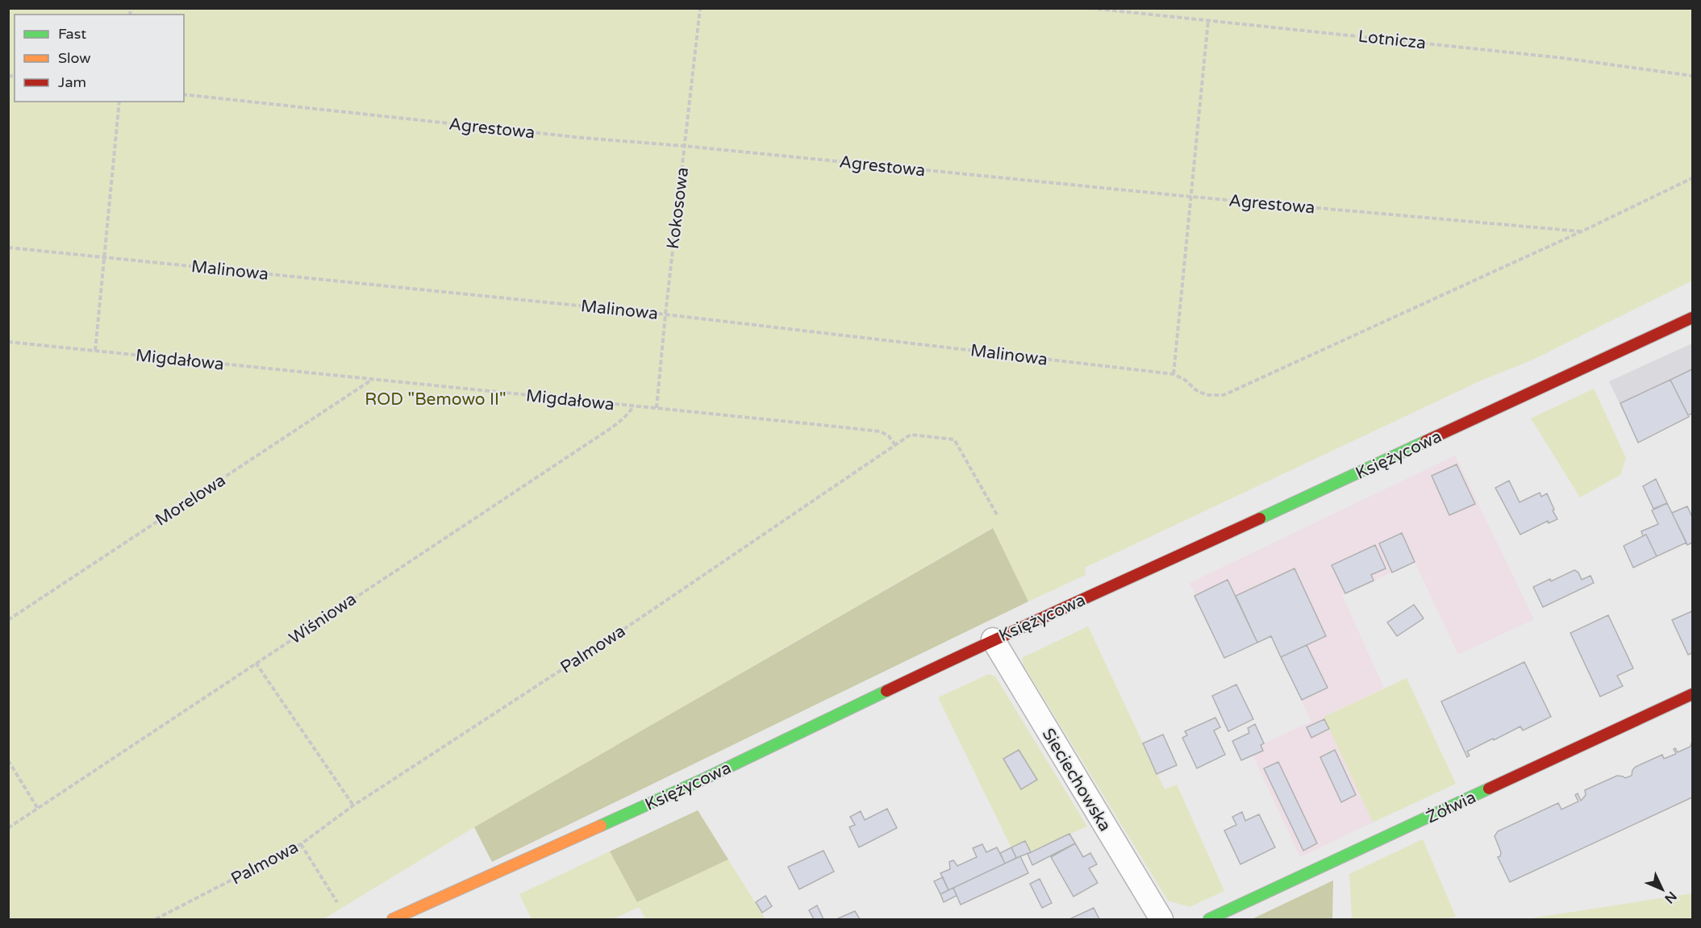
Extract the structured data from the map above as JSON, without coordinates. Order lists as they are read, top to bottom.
{
  "streets": {
    "street": ["Księżycowa", "Sieciechowska", "Żółwia"],
    "path": [
      "Lotnicza",
      "Agrestowa",
      "Kokosowa",
      "Malinowa",
      "Migdałowa",
      "Morelowa",
      "Wiśniowa",
      "Palmowa"
    ]
  },
  "crossings": [
    ["Agrestowa", "Kokosowa"],
    ["Agrestowa", "Malinowa"],
    ["Kokosowa", "Malinowa"],
    ["Kokosowa", "Migdałowa"],
    ["Migdałowa", "Morelowa"],
    ["Migdałowa", "Wiśniowa"],
    ["Migdałowa", "Palmowa"],
    ["Księżycowa", "Sieciechowska"]
  ],
  "parks": ["ROD \"Bemowo II\""],
  "legend": ["Fast", "Slow", "Jam"],
  "north": "bottom right"
}
